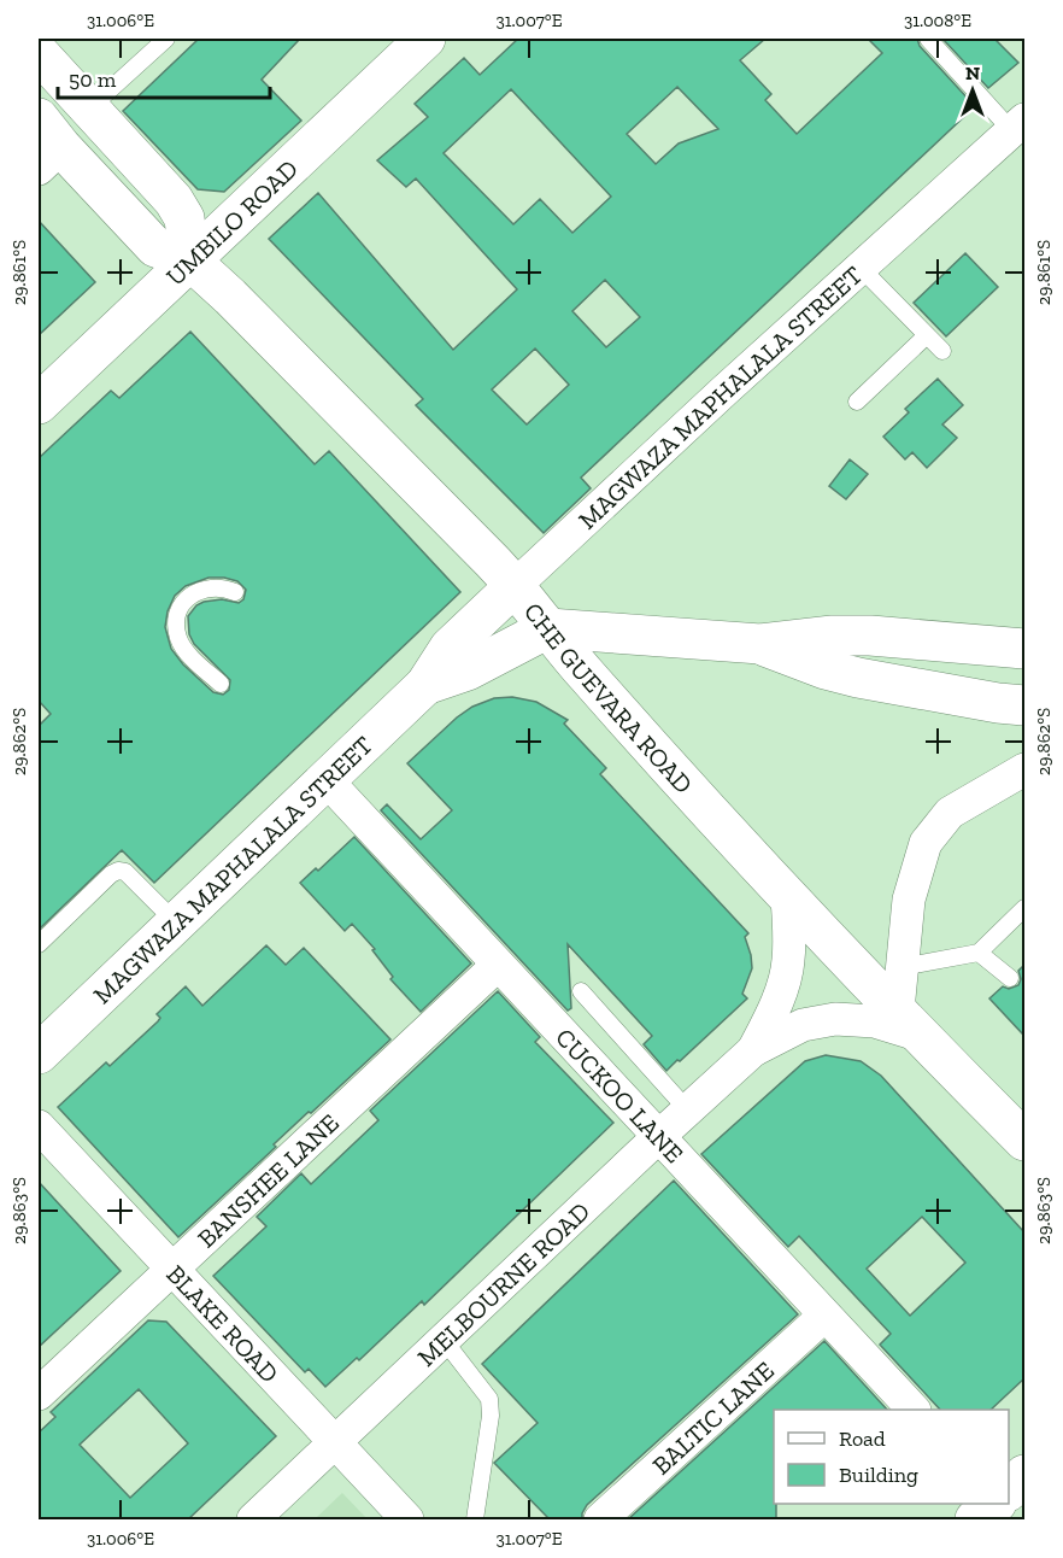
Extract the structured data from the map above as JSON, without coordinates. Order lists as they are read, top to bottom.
{
  "streets": {
    "main road": ["UMBILO ROAD", "MAGWAZA MAPHALALA STREET", "CHE GUEVARA ROAD"],
    "street": [
      "CUCKOO LANE",
      "BANSHEE LANE",
      "MELBOURNE ROAD",
      "BLAKE ROAD",
      "BALTIC LANE"
    ]
  },
  "crossings": [
    ["UMBILO ROAD", "CHE GUEVARA ROAD"],
    ["MAGWAZA MAPHALALA STREET", "CHE GUEVARA ROAD"],
    ["MAGWAZA MAPHALALA STREET", "CUCKOO LANE"],
    ["CHE GUEVARA ROAD", "MELBOURNE ROAD"],
    ["CUCKOO LANE", "BANSHEE LANE"],
    ["CUCKOO LANE", "MELBOURNE ROAD"],
    ["CUCKOO LANE", "BALTIC LANE"],
    ["BANSHEE LANE", "BLAKE ROAD"],
    ["MELBOURNE ROAD", "BLAKE ROAD"]
  ],
  "legend": ["Road", "Building"],
  "scale_bar": "50 m",
  "north": "top",
  "coordinates": [
    "31.006°E",
    "31.007°E",
    "31.008°E",
    "29.861°S",
    "29.862°S",
    "29.863°S"
  ]
}
